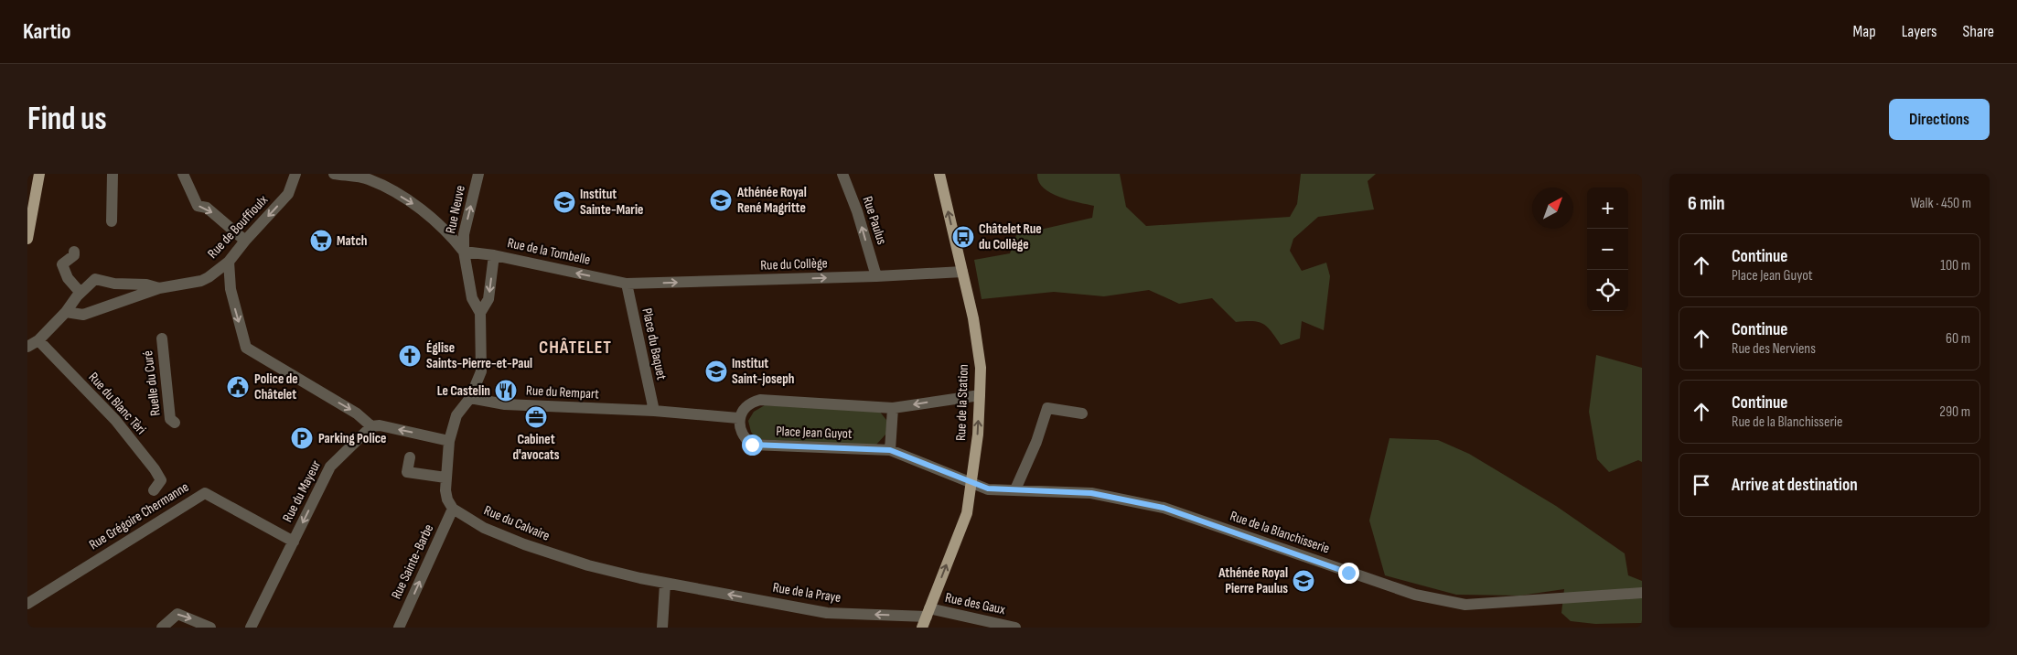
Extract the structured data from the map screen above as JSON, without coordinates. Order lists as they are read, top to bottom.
{
  "streets": {
    "main road": ["Rue de la Station"],
    "street": [
      "Rue Neuve",
      "Rue Paulus",
      "Rue de Bouffioulx",
      "Rue de la Tombelle",
      "Rue du Collège",
      "Place du Baquet",
      "Ruelle du Curé",
      "Rue du Rempart",
      "Rue du Blanc Tèri",
      "Place Jean Guyot",
      "Rue du Mayeur",
      "Rue Grégoire Chermanne",
      "Rue du Calvaire",
      "Rue de la Blanchisserie",
      "Rue Sainte-Barbe",
      "Rue de la Praye",
      "Rue des Gaux"
    ]
  },
  "crossings": [
    ["Rue Neuve", "Rue de la Tombelle"],
    ["Rue Paulus", "Rue du Collège"],
    ["Rue de Bouffioulx", "Rue du Blanc Tèri"],
    ["Rue de la Tombelle", "Rue du Collège"],
    ["Rue de la Tombelle", "Place du Baquet"],
    ["Rue du Collège", "Place du Baquet"],
    ["Rue du Collège", "Rue de la Station"],
    ["Place du Baquet", "Rue du Rempart"],
    ["Rue du Rempart", "Place Jean Guyot"],
    ["Rue de la Station", "Place Jean Guyot"],
    ["Rue de la Station", "Rue de la Blanchisserie"],
    ["Rue de la Station", "Rue de la Praye"],
    ["Rue de la Station", "Rue des Gaux"],
    ["Place Jean Guyot", "Rue de la Blanchisserie"],
    ["Rue du Mayeur", "Rue Grégoire Chermanne"],
    ["Rue du Calvaire", "Rue Sainte-Barbe"],
    ["Rue du Calvaire", "Rue de la Praye"],
    ["Rue de la Praye", "Rue des Gaux"]
  ],
  "one_way": [
    "Rue Neuve",
    "Rue Paulus",
    "Rue de la Tombelle",
    "Rue du Collège",
    "Rue de la Station",
    "Rue du Mayeur",
    "Rue Sainte-Barbe",
    "Rue de la Praye"
  ],
  "districts": ["CHÂTELET"],
  "places": {
    "school or university": [
      "Athénée Royal René Magritte",
      "Institut Sainte-Marie",
      "Institut Saint-joseph",
      "Athénée Royal Pierre Paulus"
    ],
    "bus stop": ["Châtelet Rue du Collège"],
    "supermarket": ["Match"],
    "church": ["Église Saints-Pierre-et-Paul"],
    "public building": ["Police de Châtelet"],
    "restaurant": ["Le Castelin"],
    "office": ["Cabinet d'avocats"],
    "parking": ["Parking Police"]
  },
  "north": "top right",
  "page": {
    "header": "Kartio",
    "nav": ["Map", "Layers", "Share"],
    "buttons": "Directions",
    "title": "Find us",
    "heading": ["6 min", "Walk · 450 m"],
    "map_buttons": ["+", "−"],
    "list": [
      ["Continue", "Place Jean Guyot", "100 m"],
      ["Continue", "Rue des Nerviens", "60 m"],
      ["Continue", "Rue de la Blanchisserie", "290 m"],
      "Arrive at destination"
    ]
  }
}
